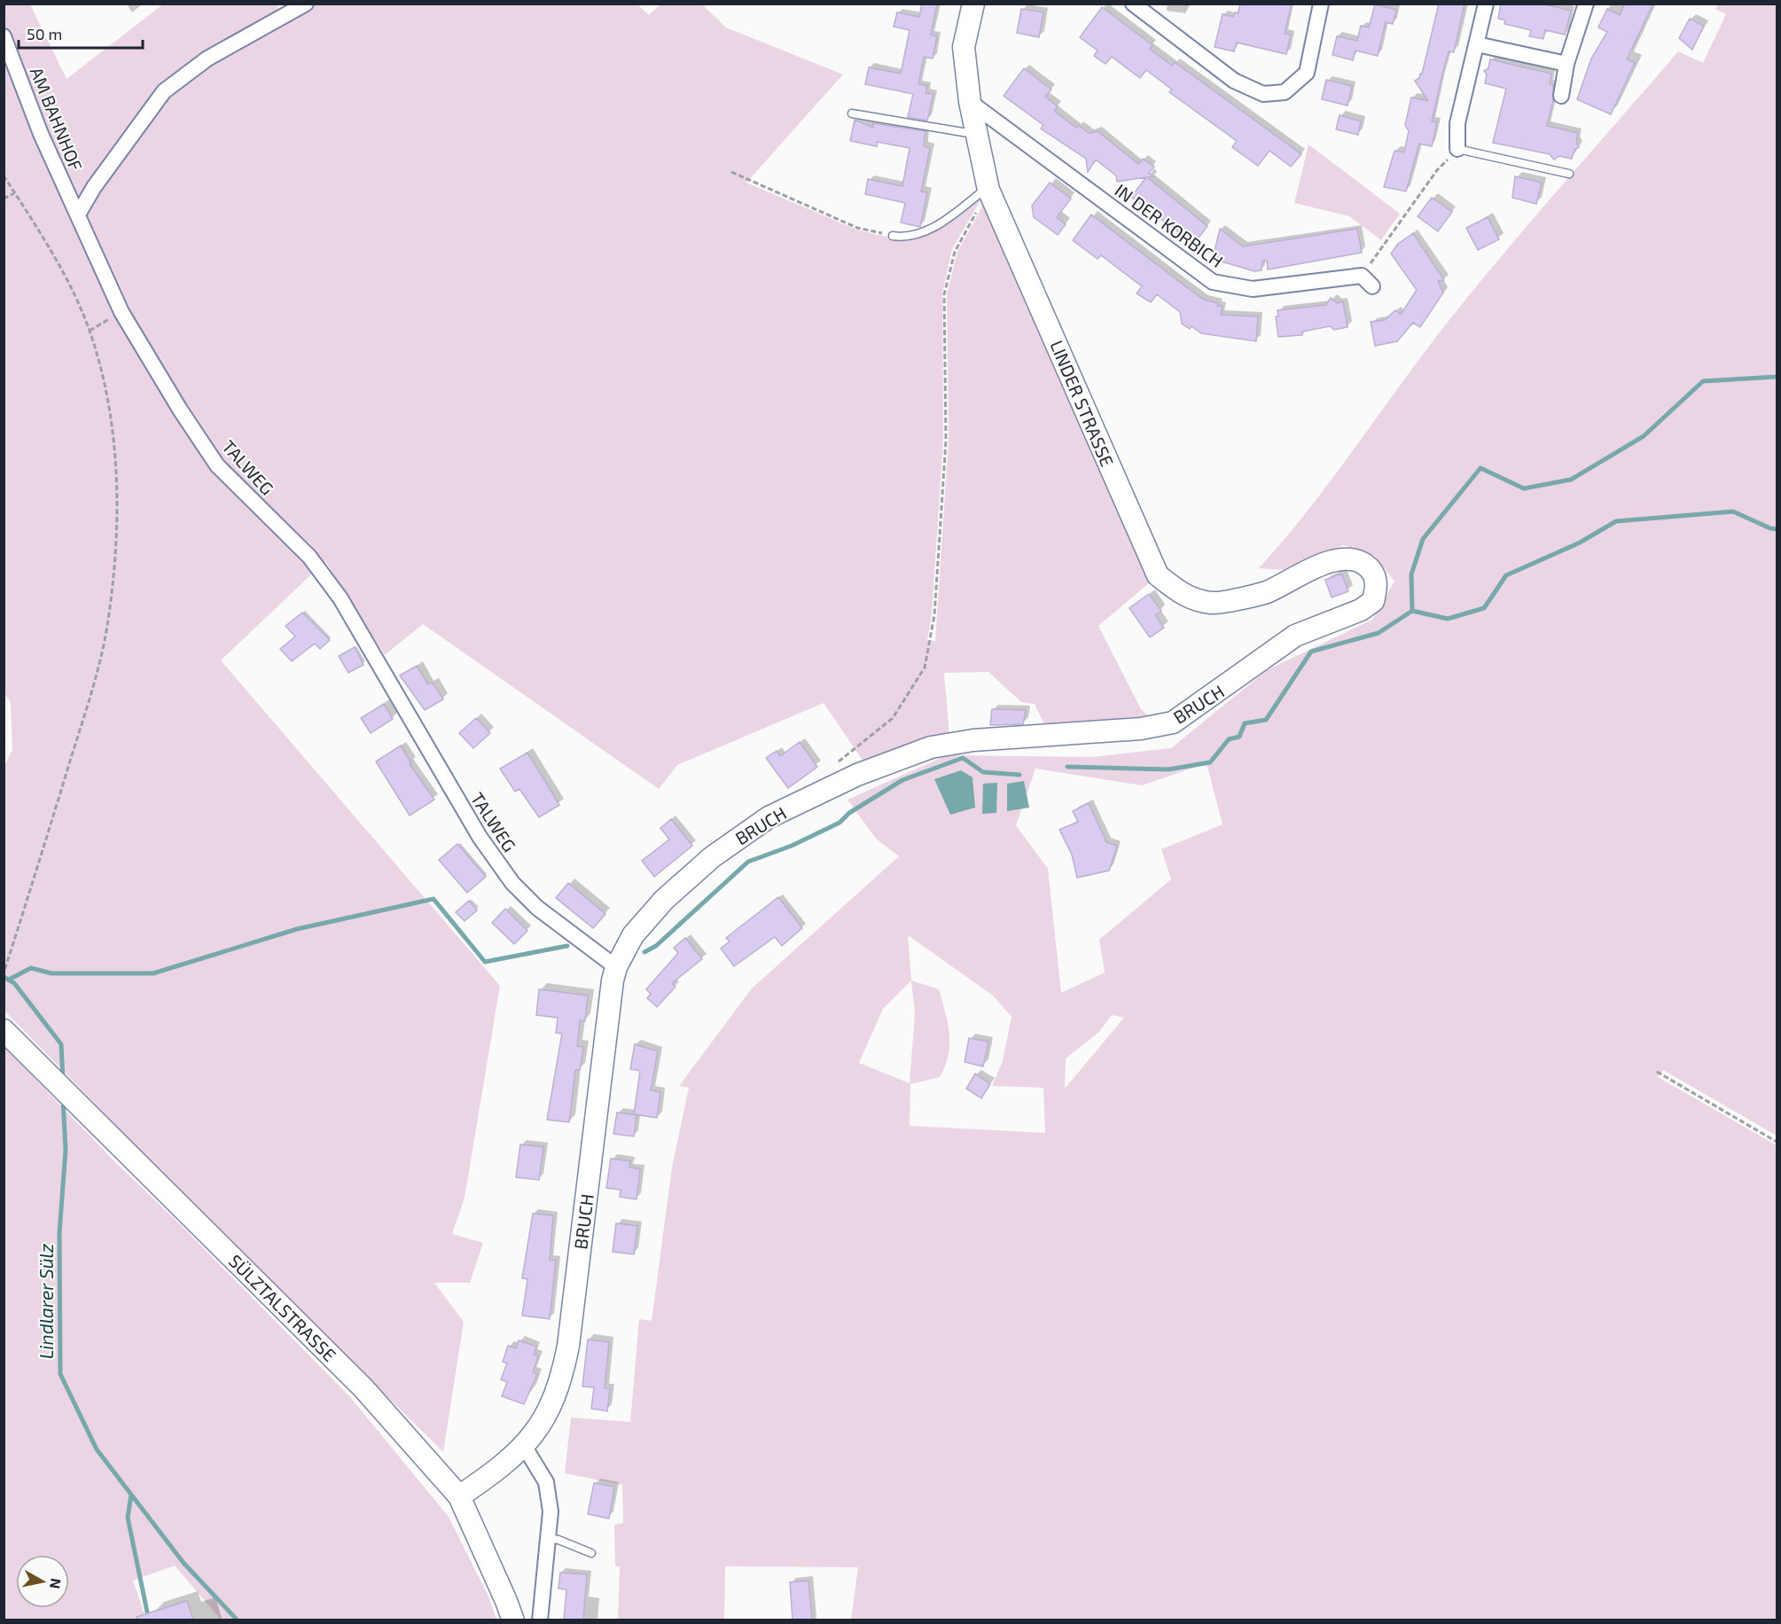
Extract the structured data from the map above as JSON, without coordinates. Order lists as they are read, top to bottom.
{
  "streets": {
    "street": [
      "AM BAHNHOF",
      "IN DER KORBICH",
      "LINDER STRASSE",
      "TALWEG",
      "BRUCH",
      "SÜLZTALSTRASSE"
    ]
  },
  "crossings": [
    ["AM BAHNHOF", "TALWEG"],
    ["IN DER KORBICH", "LINDER STRASSE"],
    ["LINDER STRASSE", "BRUCH"],
    ["TALWEG", "BRUCH"],
    ["BRUCH", "SÜLZTALSTRASSE"]
  ],
  "water": ["Lindlarer Sülz"],
  "scale_bar": "50 m",
  "north": "right"
}
